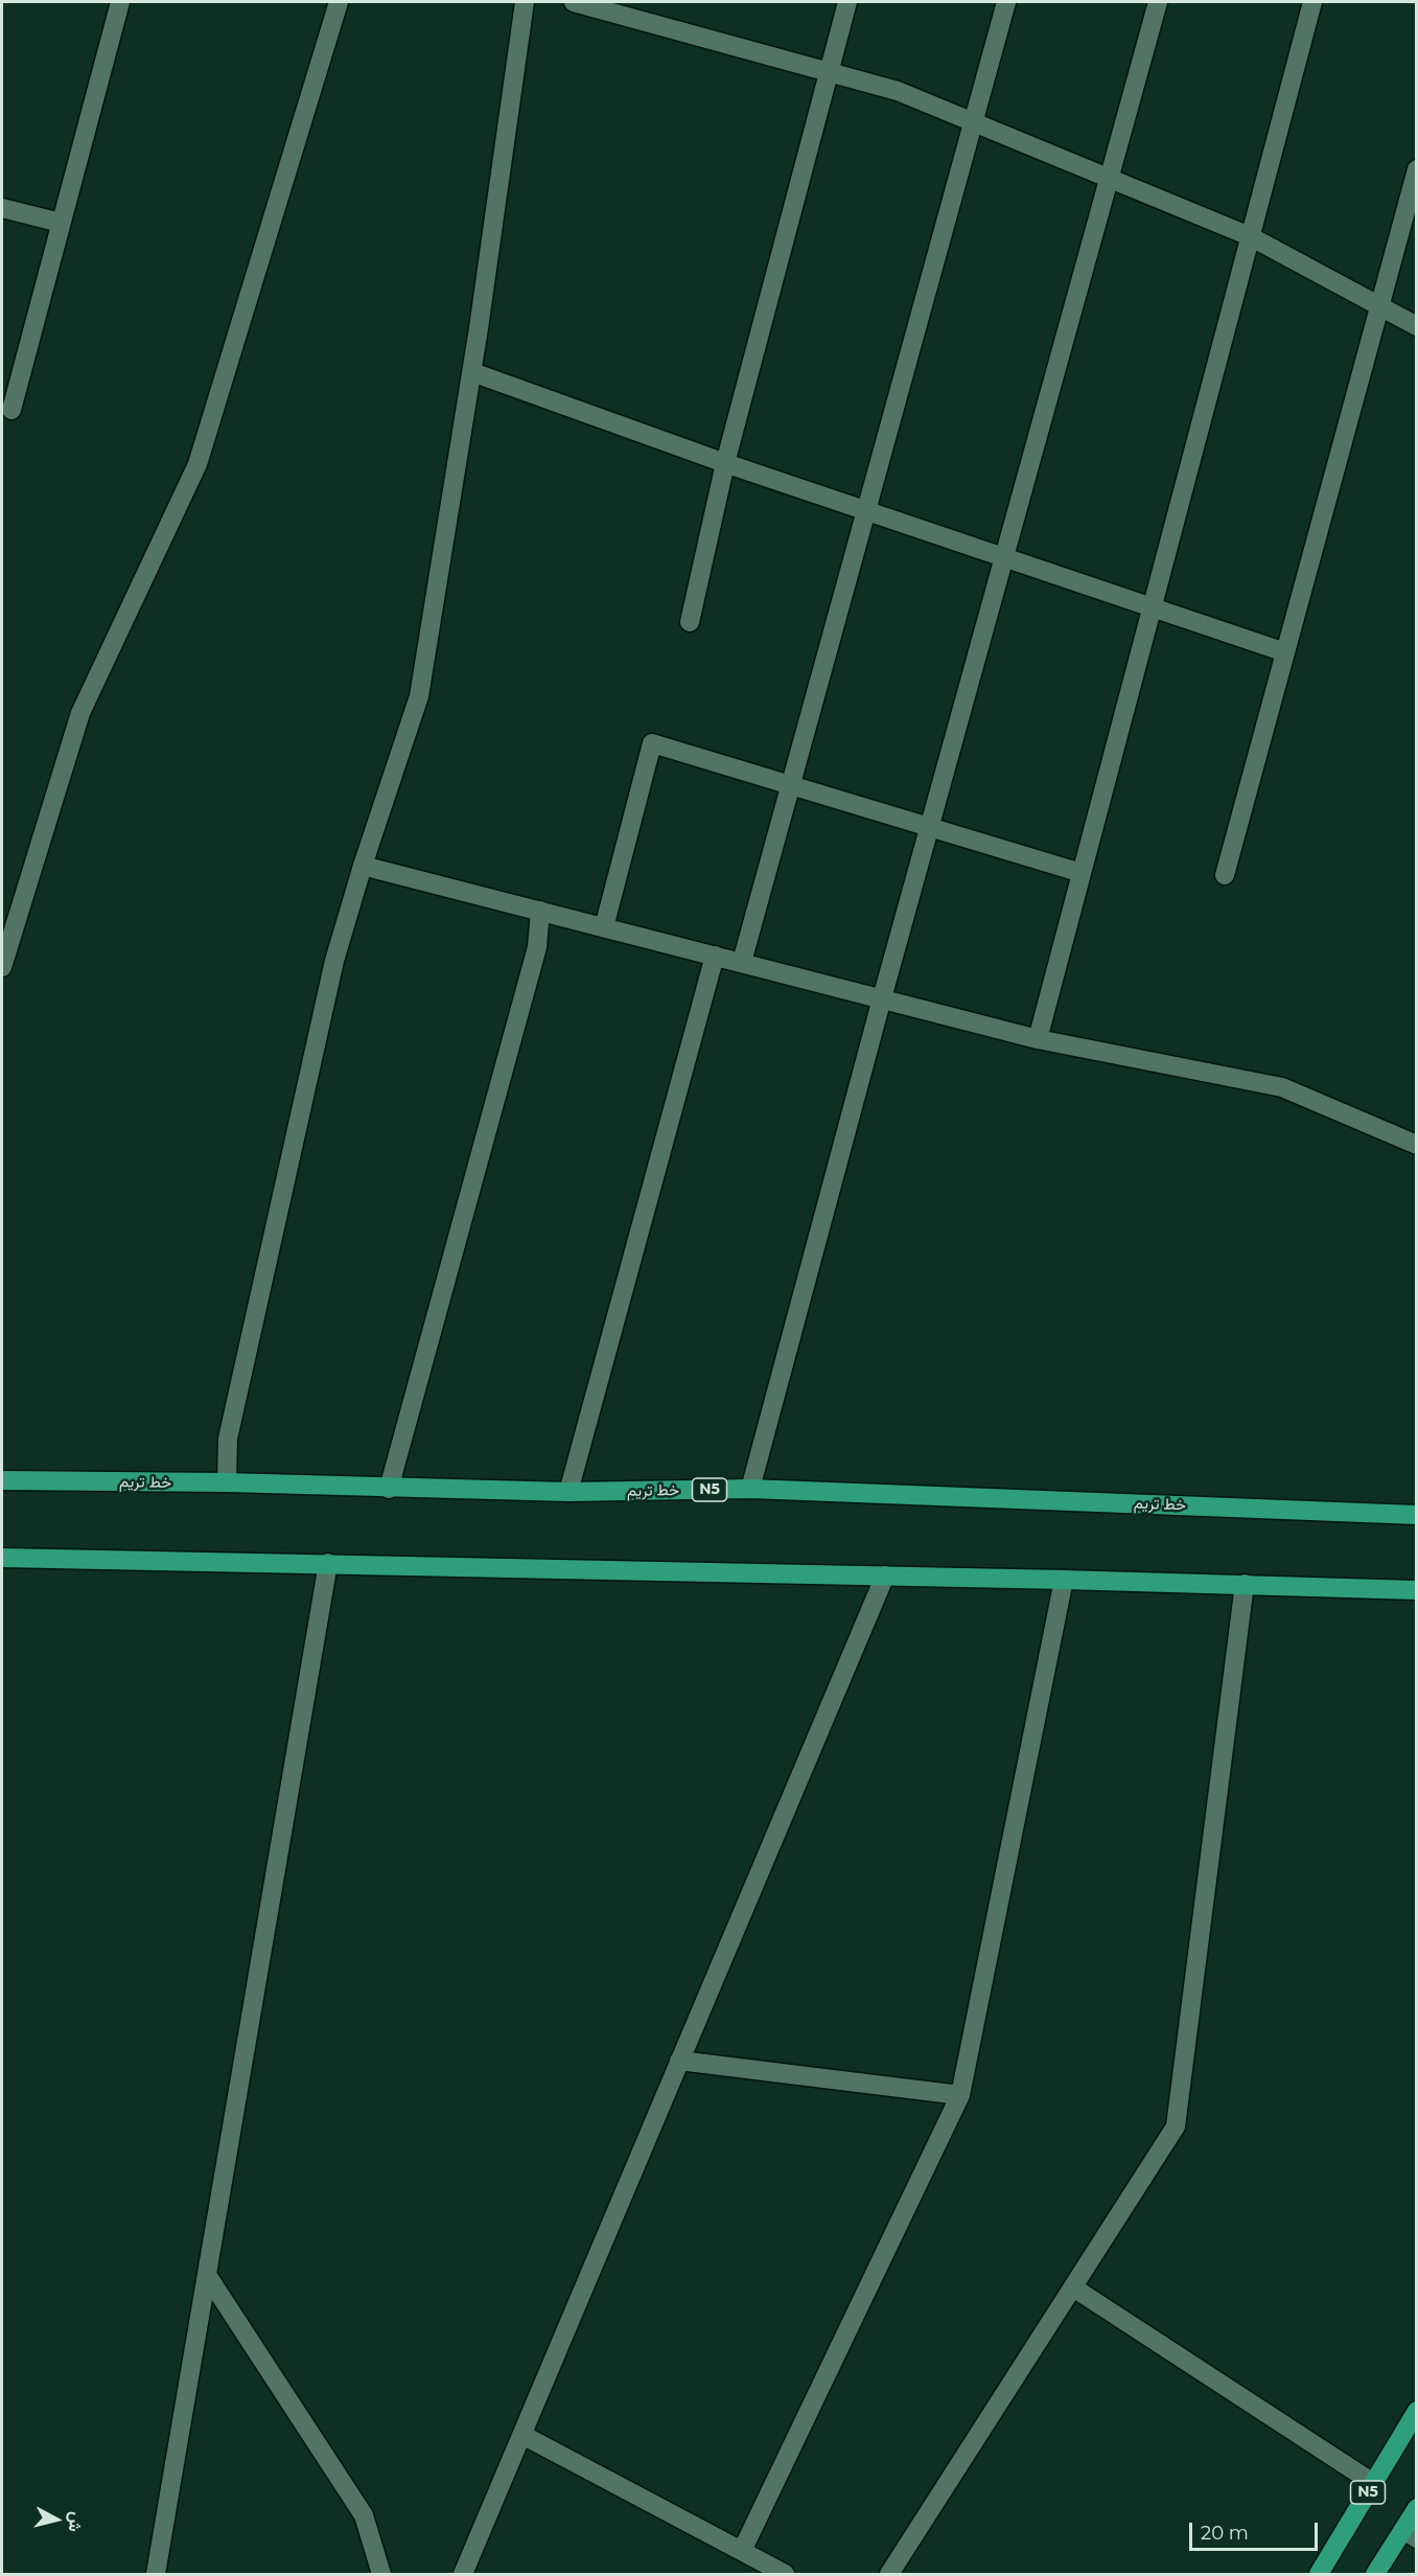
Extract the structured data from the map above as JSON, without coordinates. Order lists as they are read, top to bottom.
{
  "streets": {
    "highway": ["خط تريم", "N5"]
  },
  "scale_bar": "20 m",
  "north": "right"
}
